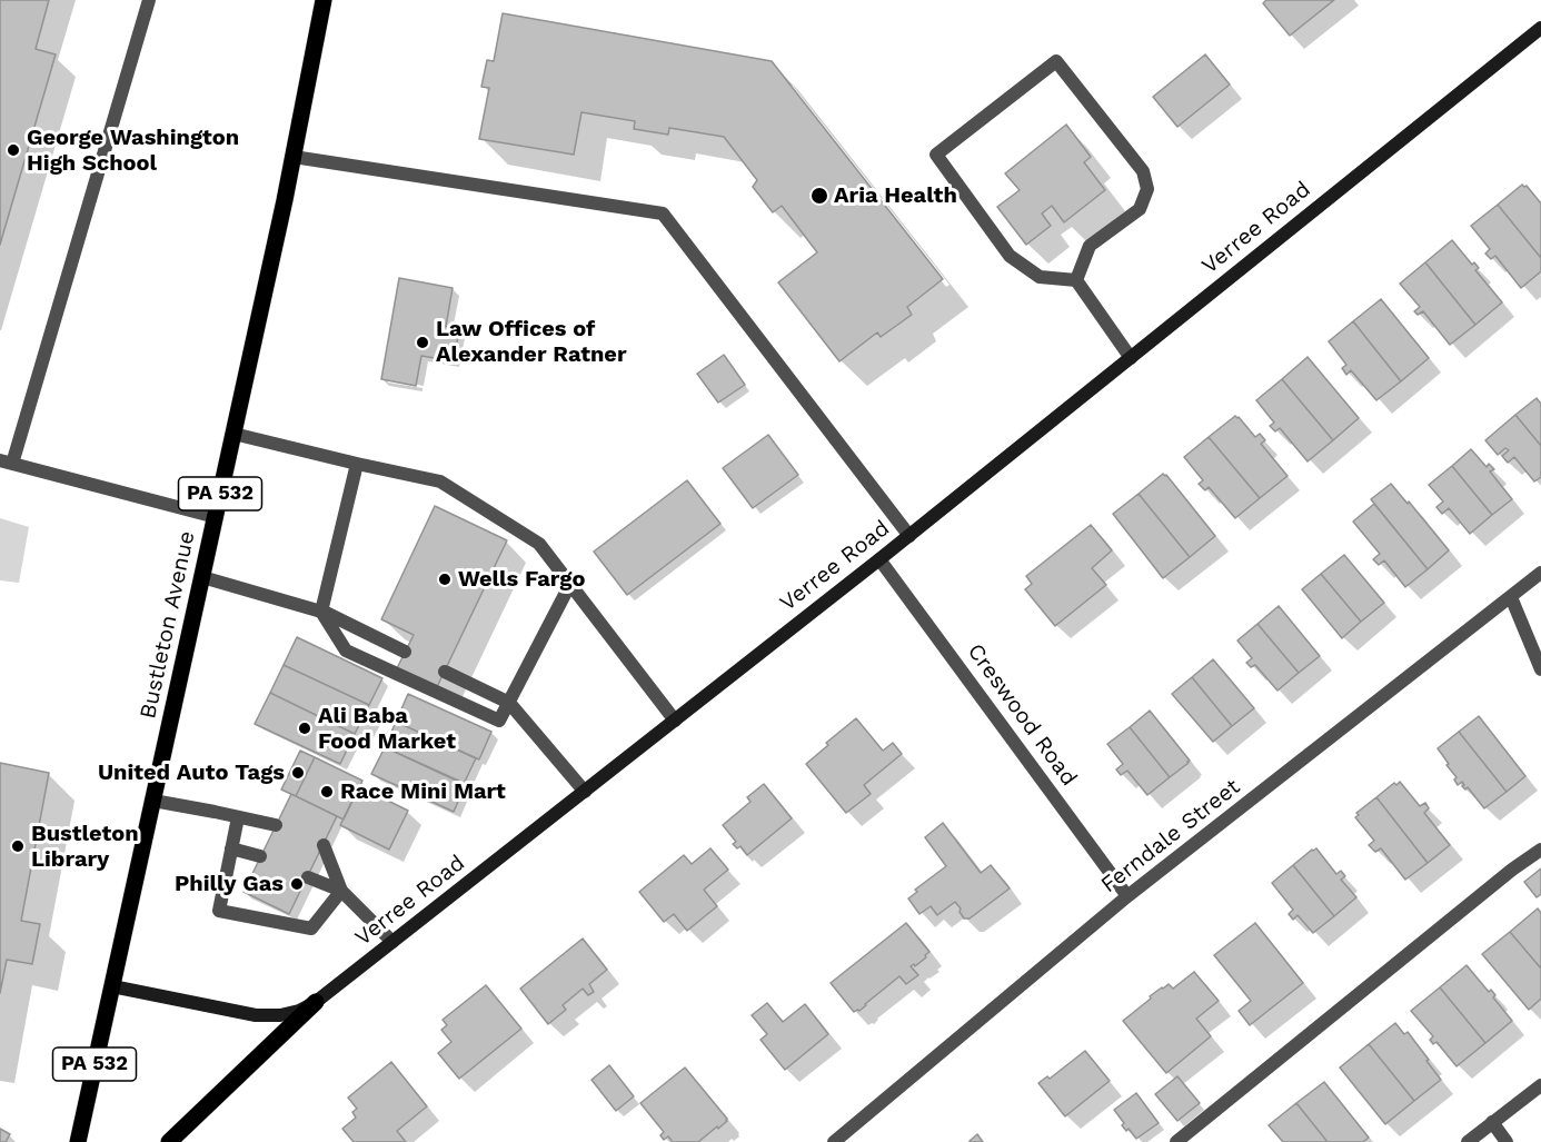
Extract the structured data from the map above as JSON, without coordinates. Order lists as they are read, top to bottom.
{
  "streets": {
    "main road": ["Verree Road", "PA 532", "Bustleton Avenue"],
    "street": ["Creswood Road", "Ferndale Street"]
  },
  "crossings": [
    ["Verree Road", "Bustleton Avenue"],
    ["Verree Road", "Creswood Road"],
    ["Creswood Road", "Ferndale Street"]
  ],
  "places": [
    "George Washington High School",
    "Aria Health",
    "Law Offices of Alexander Ratner",
    "Wells Fargo",
    "Ali Baba Food Market",
    "United Auto Tags",
    "Race Mini Mart",
    "Bustleton Library",
    "Philly Gas"
  ]
}
